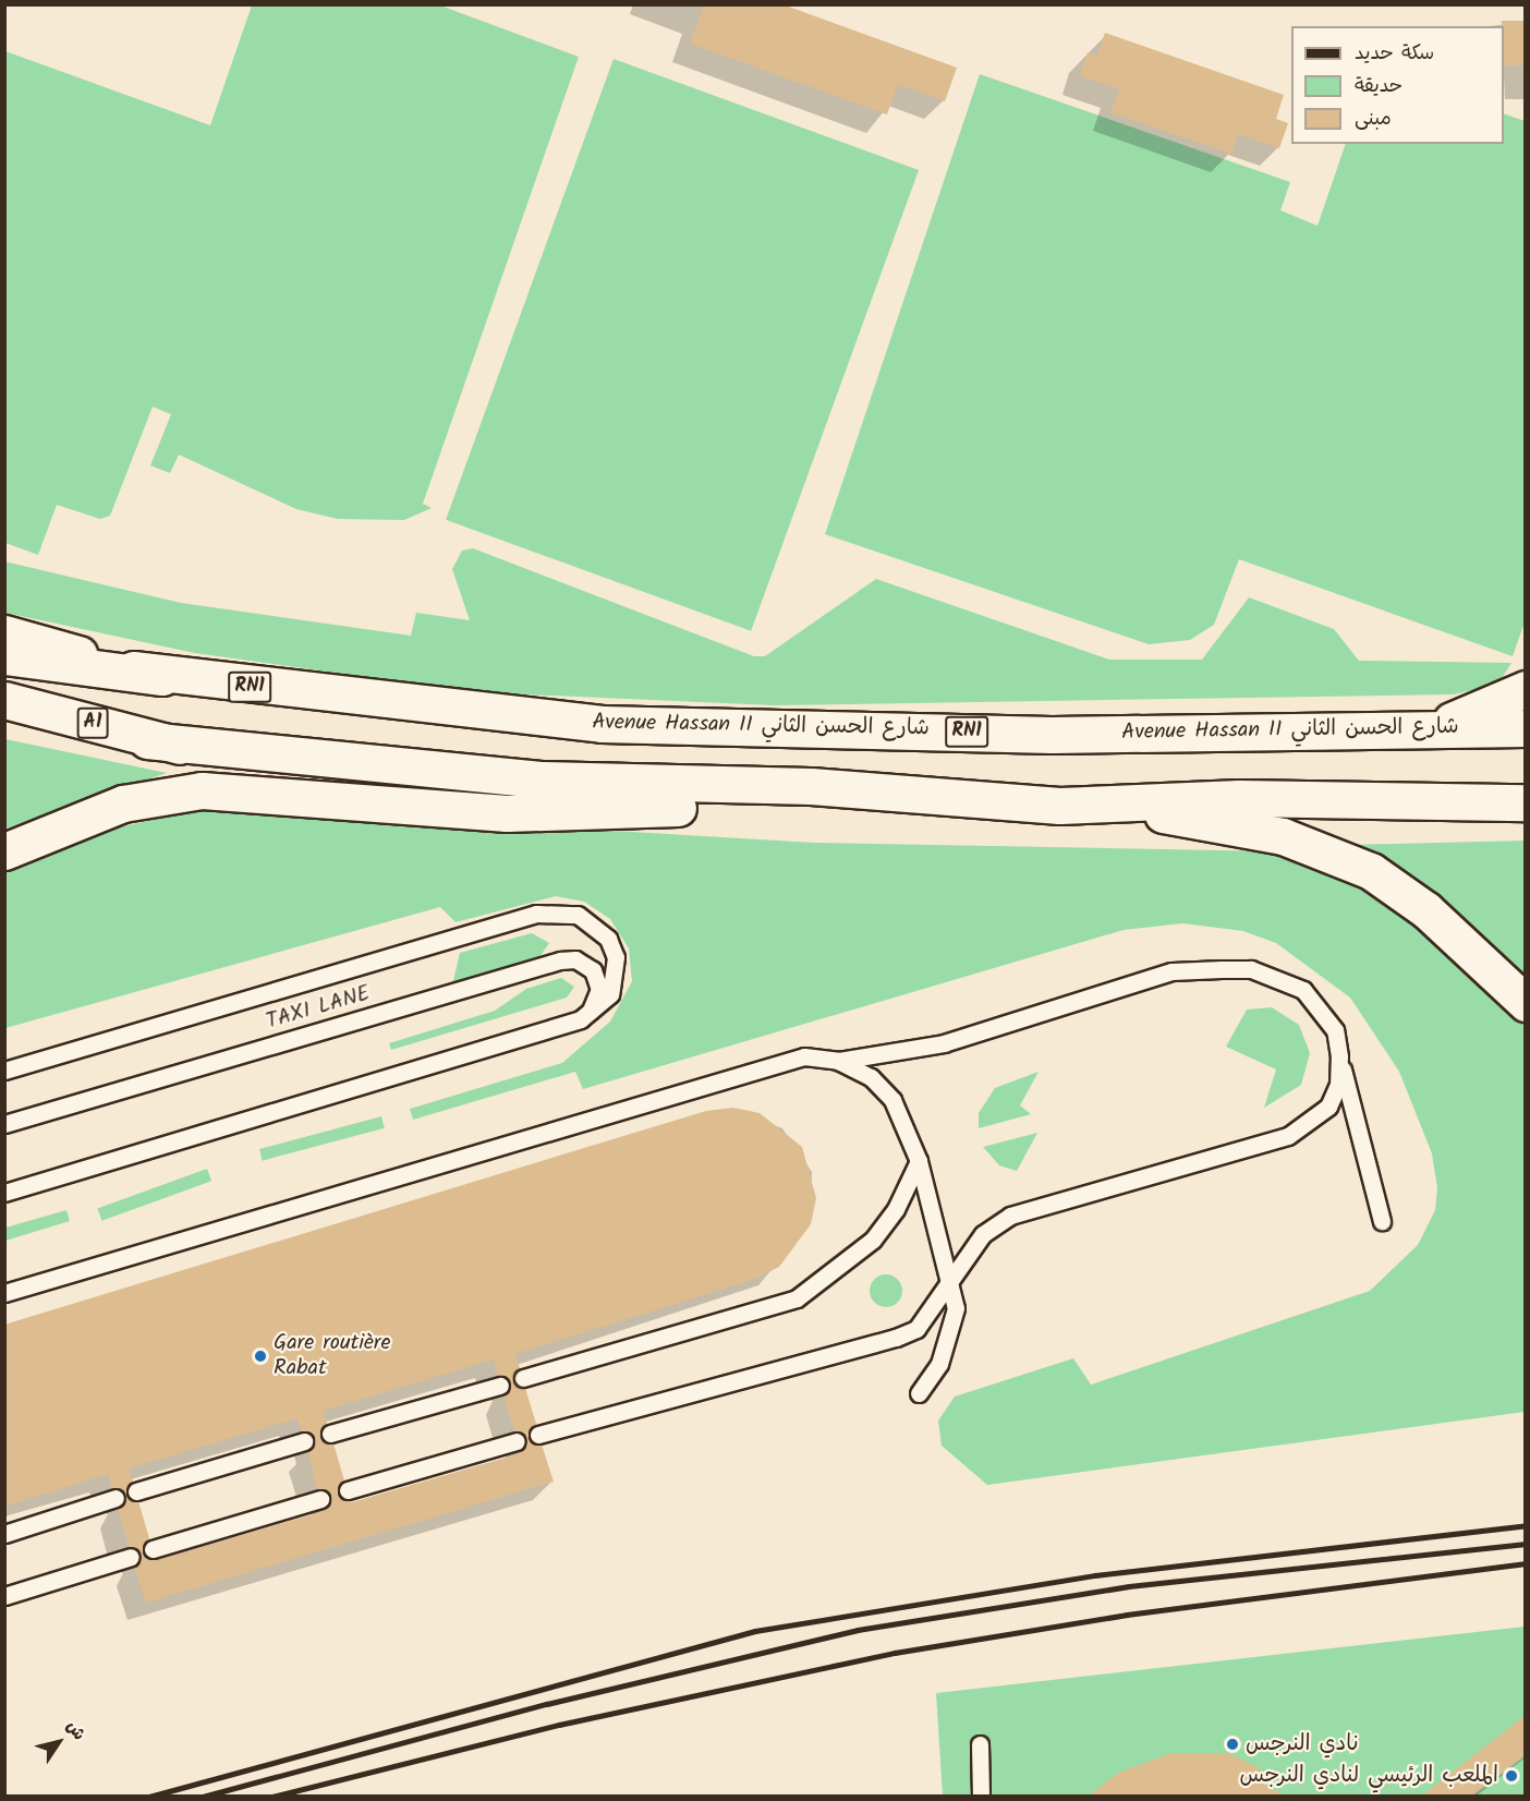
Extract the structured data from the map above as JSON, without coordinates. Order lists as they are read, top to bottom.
{
  "streets": {
    "highway": ["RN1", "A1", "Avenue Hassan II شارع الحسن الثاني"],
    "lane": ["TAXI LANE"]
  },
  "places": ["Gare routière Rabat", "نادي النرجس", "الملعب الرئيسي لنادي النرجس"],
  "legend": ["سكة حديد", "حديقة", "مبنى"],
  "north": "top right"
}
